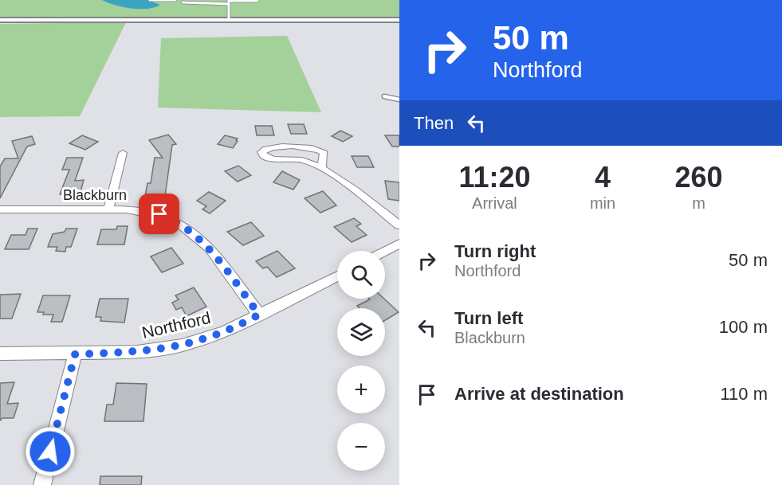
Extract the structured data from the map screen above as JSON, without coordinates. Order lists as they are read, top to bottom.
{
  "streets": {
    "street": ["Blackburn", "Northford"]
  },
  "crossings": [
    ["Blackburn", "Northford"]
  ],
  "page": {
    "turn": ["50 m", "Northford"],
    "then": "Then",
    "eta": [
      "11:20",
      "Arrival",
      "4",
      "min",
      "260",
      "m"
    ],
    "list": [
      {
        "name": "Turn right",
        "note": "Northford",
        "value": "50 m"
      },
      {
        "name": "Turn left",
        "note": "Blackburn",
        "value": "100 m"
      },
      {
        "name": "Arrive at destination",
        "value": "110 m"
      }
    ],
    "map_buttons": ["+", "−"]
  }
}
